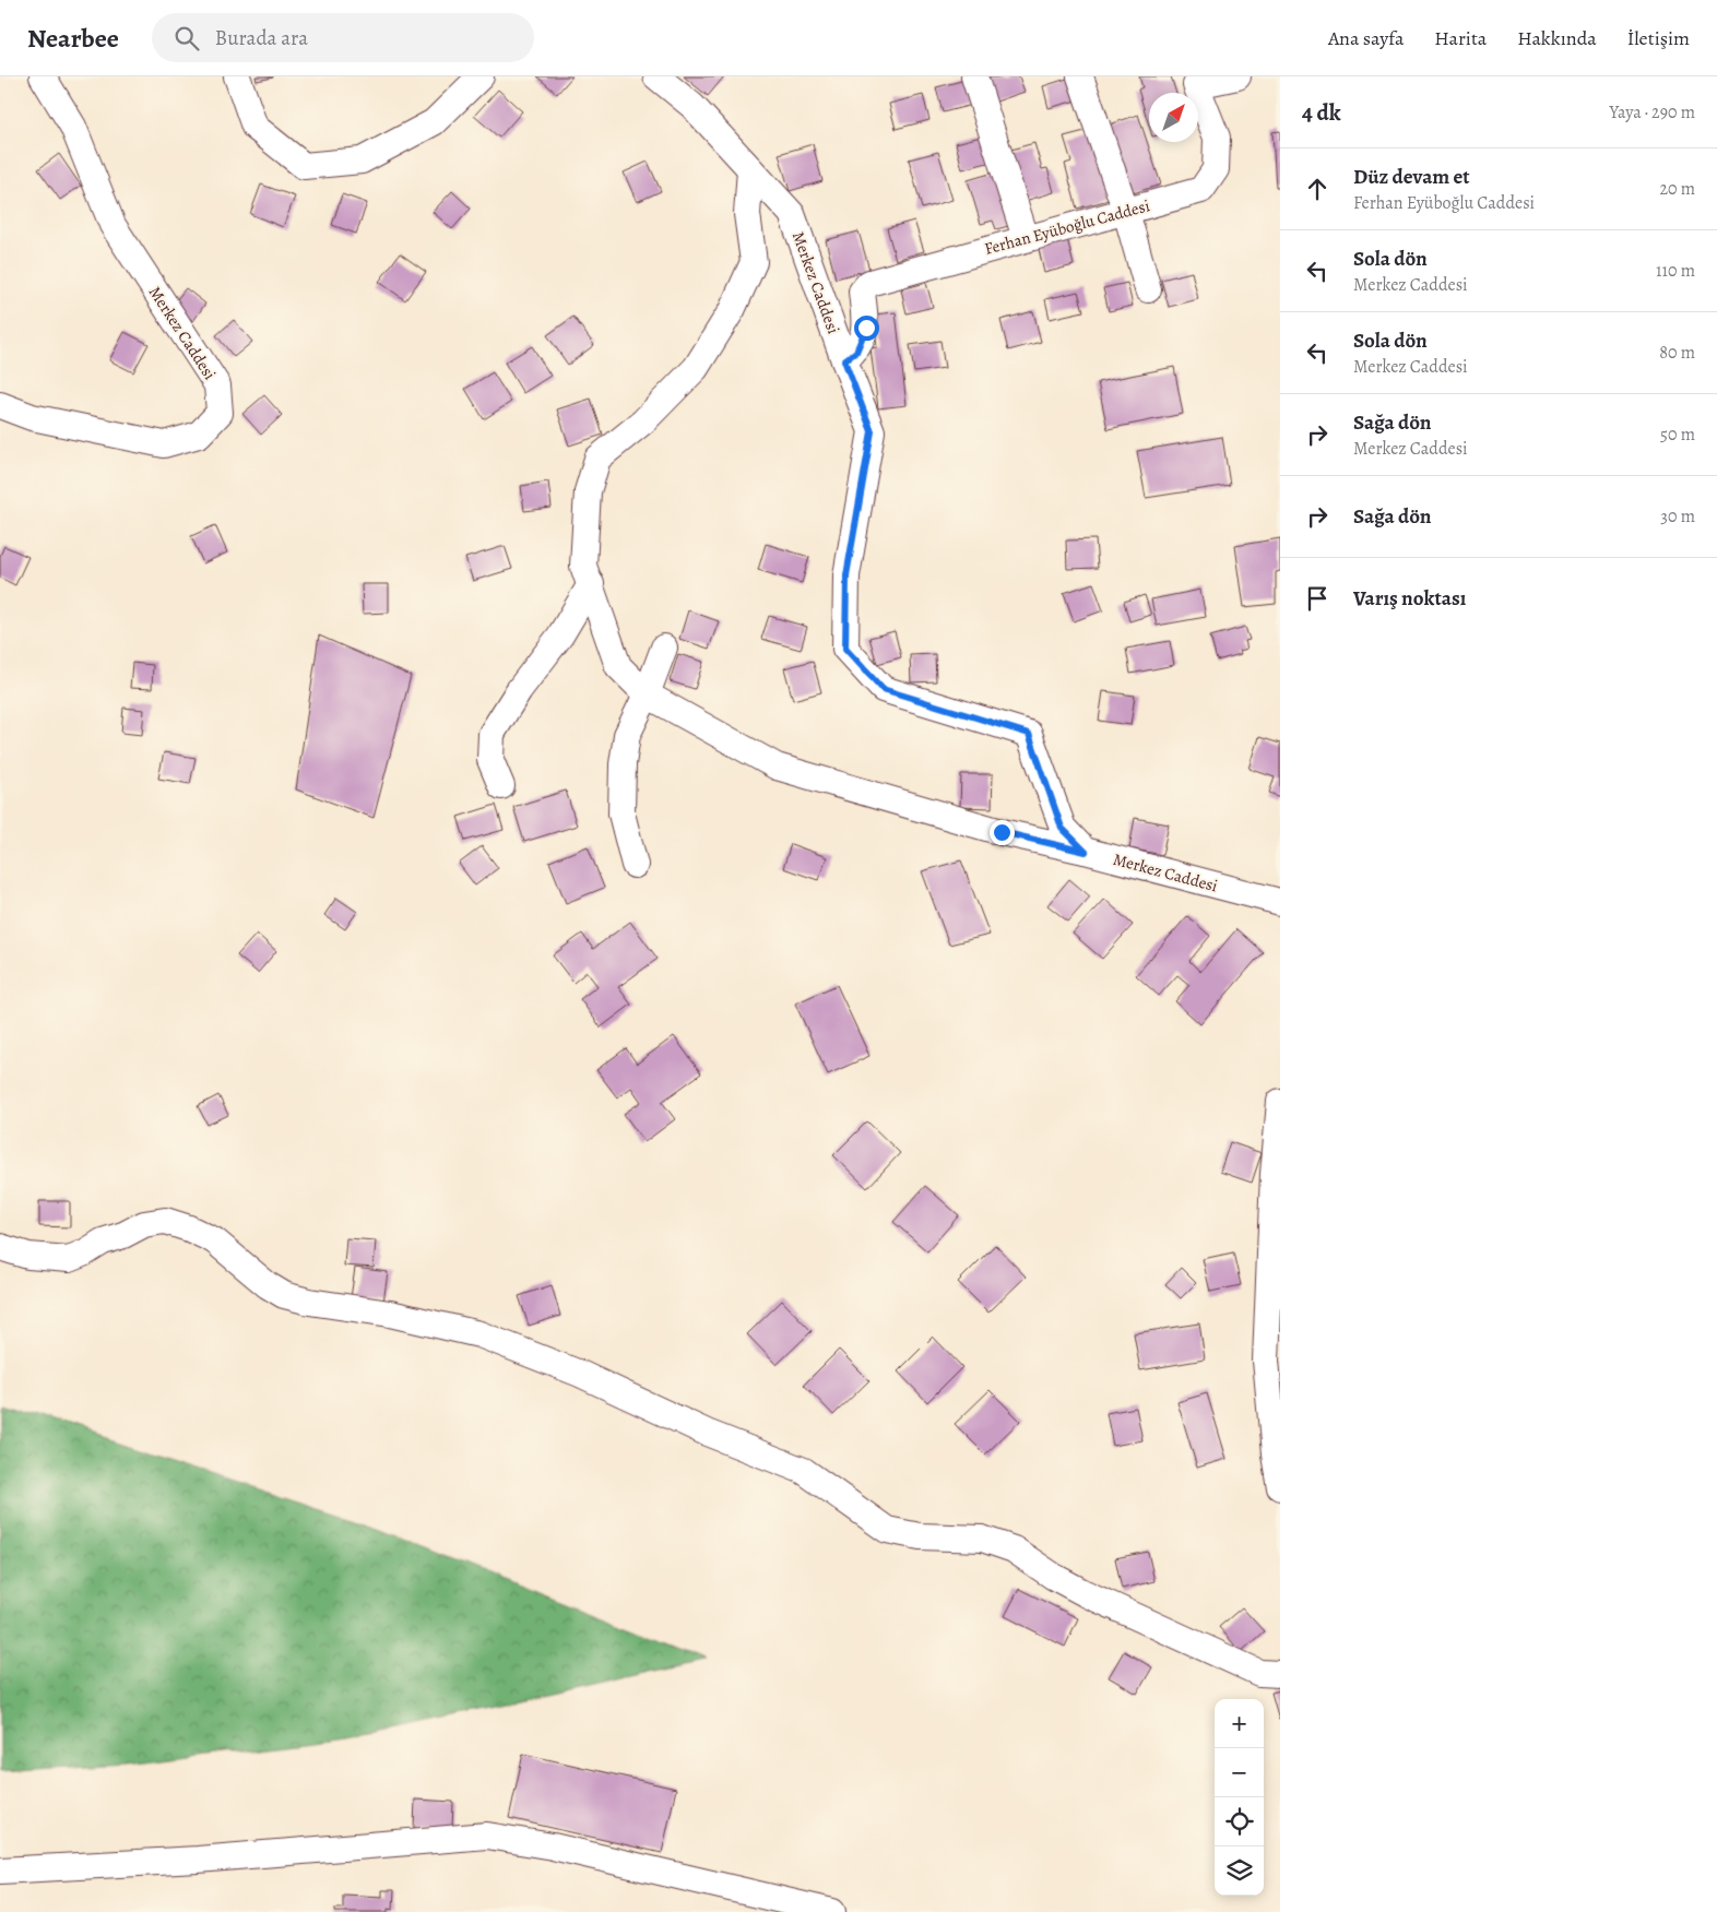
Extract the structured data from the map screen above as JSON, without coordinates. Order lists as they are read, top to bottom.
{
  "streets": {
    "street": ["Ferhan Eyüboğlu Caddesi", "Merkez Caddesi"]
  },
  "crossings": [
    ["Ferhan Eyüboğlu Caddesi", "Merkez Caddesi"]
  ],
  "north": "top right",
  "page": {
    "header": "Nearbee",
    "search": "Burada ara",
    "nav": [
      "Ana sayfa",
      "Harita",
      "Hakkında",
      "İletişim"
    ],
    "heading": ["4 dk", "Yaya · 290 m"],
    "list": [
      ["Düz devam et", "Ferhan Eyüboğlu Caddesi", "20 m"],
      ["Sola dön", "Merkez Caddesi", "110 m"],
      ["Sola dön", "Merkez Caddesi", "80 m"],
      ["Sağa dön", "Merkez Caddesi", "50 m"],
      ["Sağa dön", "30 m"],
      "Varış noktası"
    ],
    "map_buttons": ["+", "−"]
  }
}
